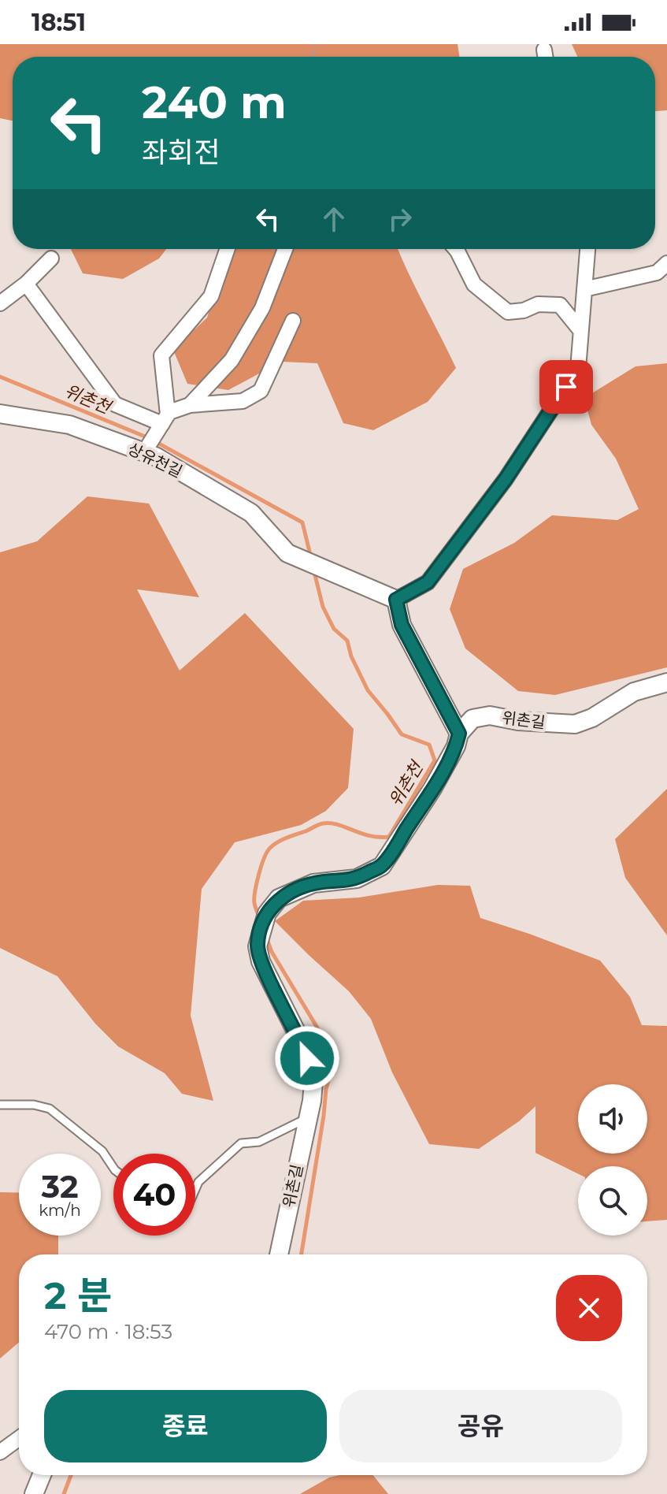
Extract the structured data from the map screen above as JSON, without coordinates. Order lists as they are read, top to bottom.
{
  "streets": {
    "street": ["상유천길", "위촌길"]
  },
  "water": ["위촌천"],
  "page": {
    "status": "18:51",
    "turn": ["240 m", "좌회전"],
    "speed": "32 km/h",
    "limit": "40",
    "heading": ["2 분", "470 m · 18:53"],
    "buttons": ["종료", "공유"]
  }
}
